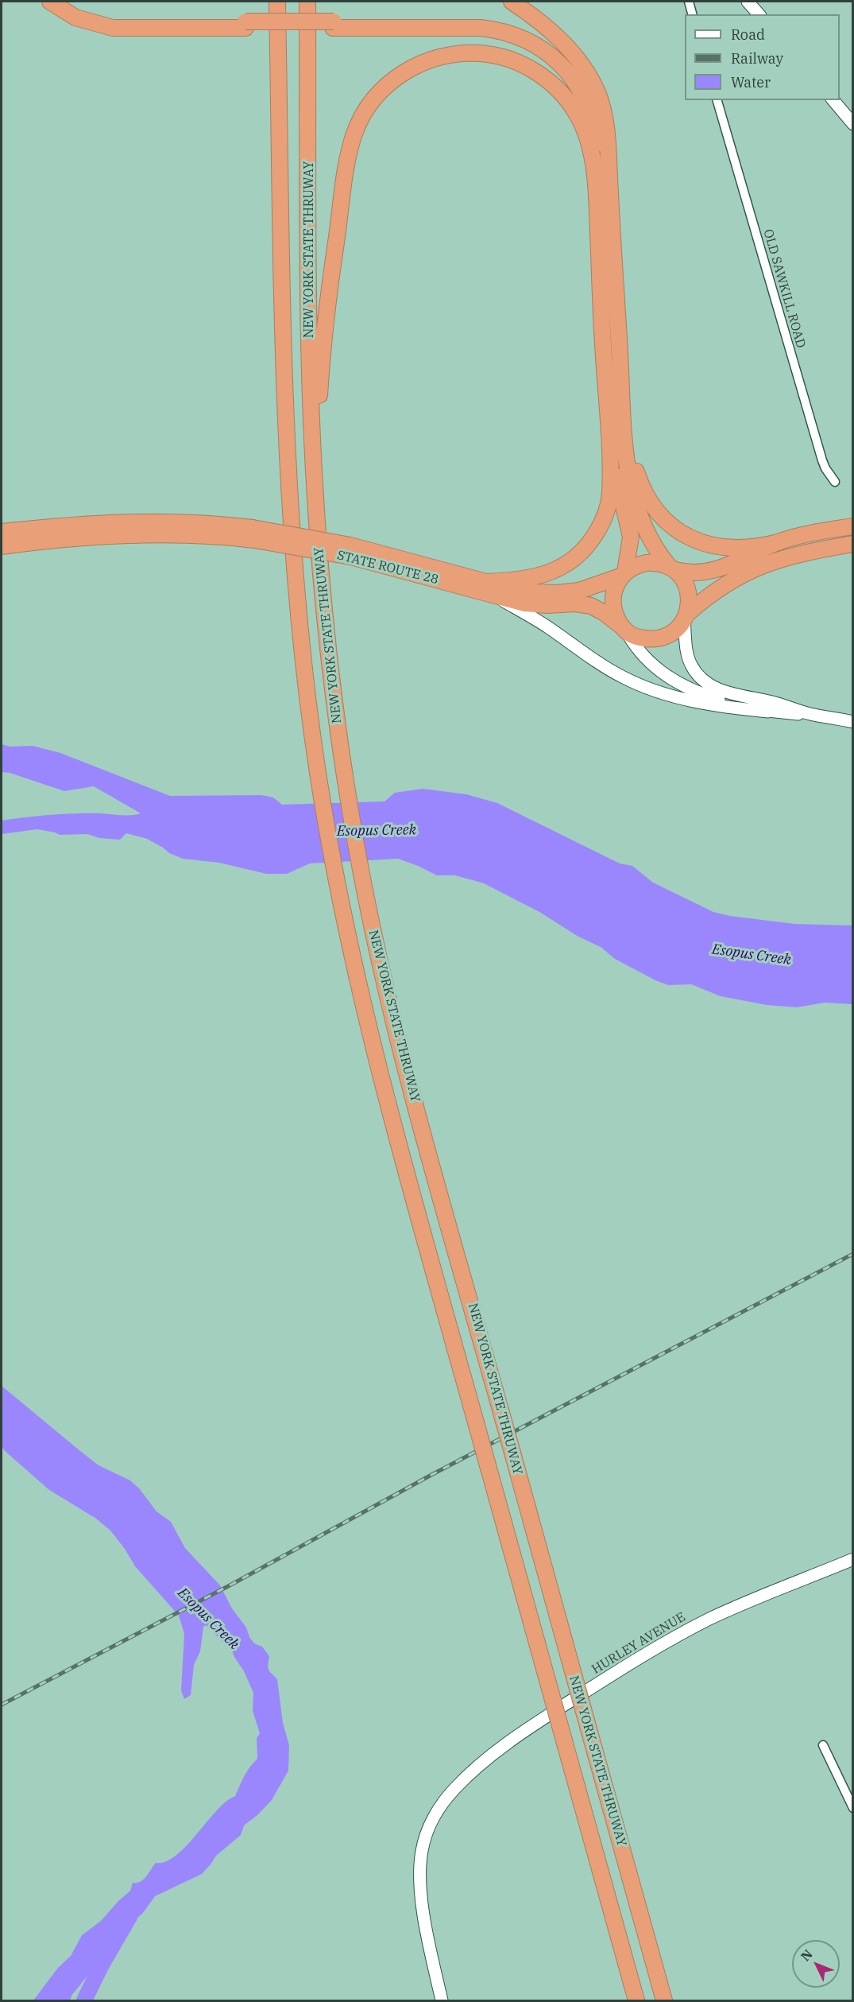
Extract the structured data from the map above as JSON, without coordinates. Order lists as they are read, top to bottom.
{
  "streets": {
    "highway": ["NEW YORK STATE THRUWAY", "STATE ROUTE 28"],
    "street": ["OLD SAWKILL ROAD", "HURLEY AVENUE"]
  },
  "water": ["Esopus Creek"],
  "legend": ["Road", "Railway", "Water"],
  "north": "top left"
}
